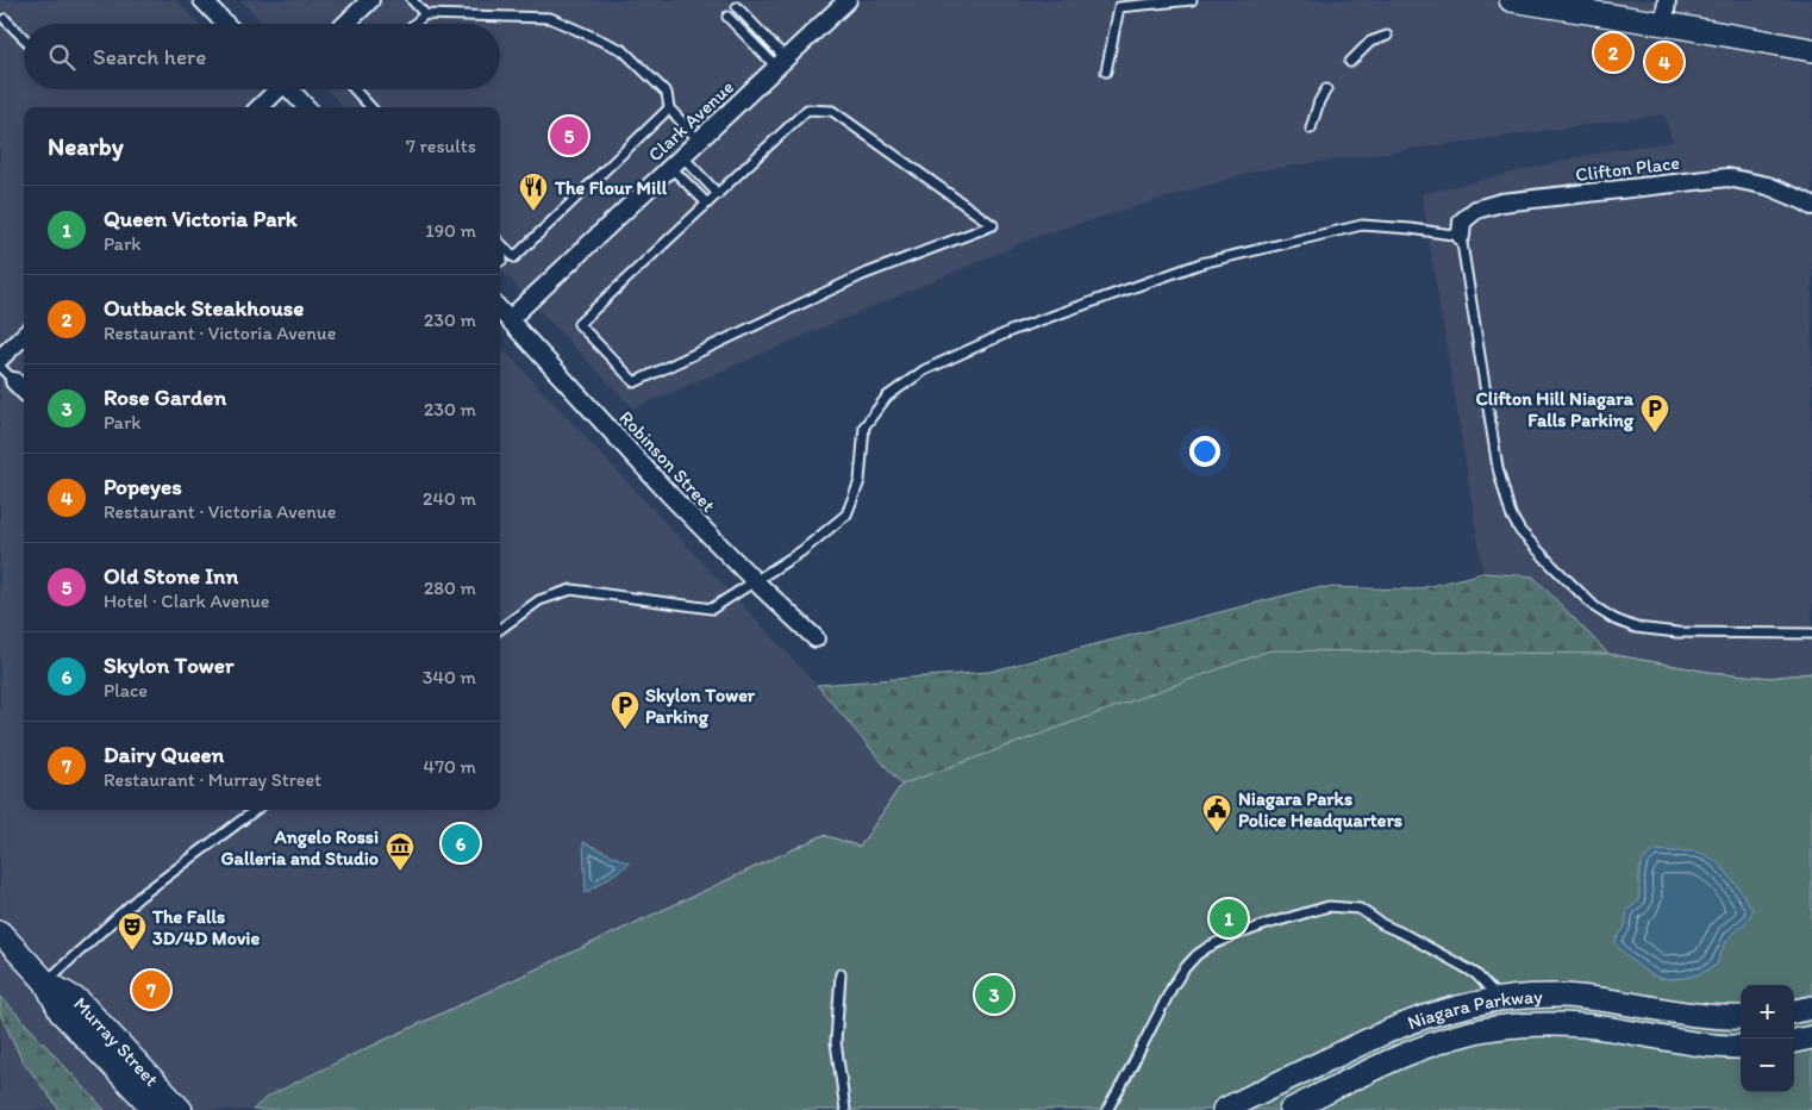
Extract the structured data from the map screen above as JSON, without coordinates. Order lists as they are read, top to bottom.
{
  "streets": {
    "main road": ["Niagara Parkway", "Murray Street"],
    "street": ["Clark Avenue", "Clifton Place", "Robinson Street"]
  },
  "crossings": [
    ["Clark Avenue", "Robinson Street"]
  ],
  "places": {
    "restaurant": ["The Flour Mill"],
    "parking": ["Clifton Hill Niagara Falls Parking", "Skylon Tower Parking"],
    "public building": ["Niagara Parks Police Headquarters"],
    "museum": ["Angelo Rossi Galleria and Studio"],
    "theatre": ["The Falls 3D/4D Movie"]
  },
  "page": {
    "search": "Search here",
    "pins": [
      "2",
      "4",
      "5",
      "6",
      "1",
      "7",
      "3"
    ],
    "heading": ["Nearby", "7 results"],
    "list": [
      {
        "mark": "1",
        "name": "Queen Victoria Park",
        "note": "Park",
        "value": "190 m"
      },
      {
        "mark": "2",
        "name": "Outback Steakhouse",
        "note": "Restaurant · Victoria Avenue",
        "value": "230 m"
      },
      {
        "mark": "3",
        "name": "Rose Garden",
        "note": "Park",
        "value": "230 m"
      },
      {
        "mark": "4",
        "name": "Popeyes",
        "note": "Restaurant · Victoria Avenue",
        "value": "240 m"
      },
      {
        "mark": "5",
        "name": "Old Stone Inn",
        "note": "Hotel · Clark Avenue",
        "value": "280 m"
      },
      {
        "mark": "6",
        "name": "Skylon Tower",
        "note": "Place",
        "value": "340 m"
      },
      {
        "mark": "7",
        "name": "Dairy Queen",
        "note": "Restaurant · Murray Street",
        "value": "470 m"
      }
    ],
    "map_buttons": ["+", "−"]
  }
}
